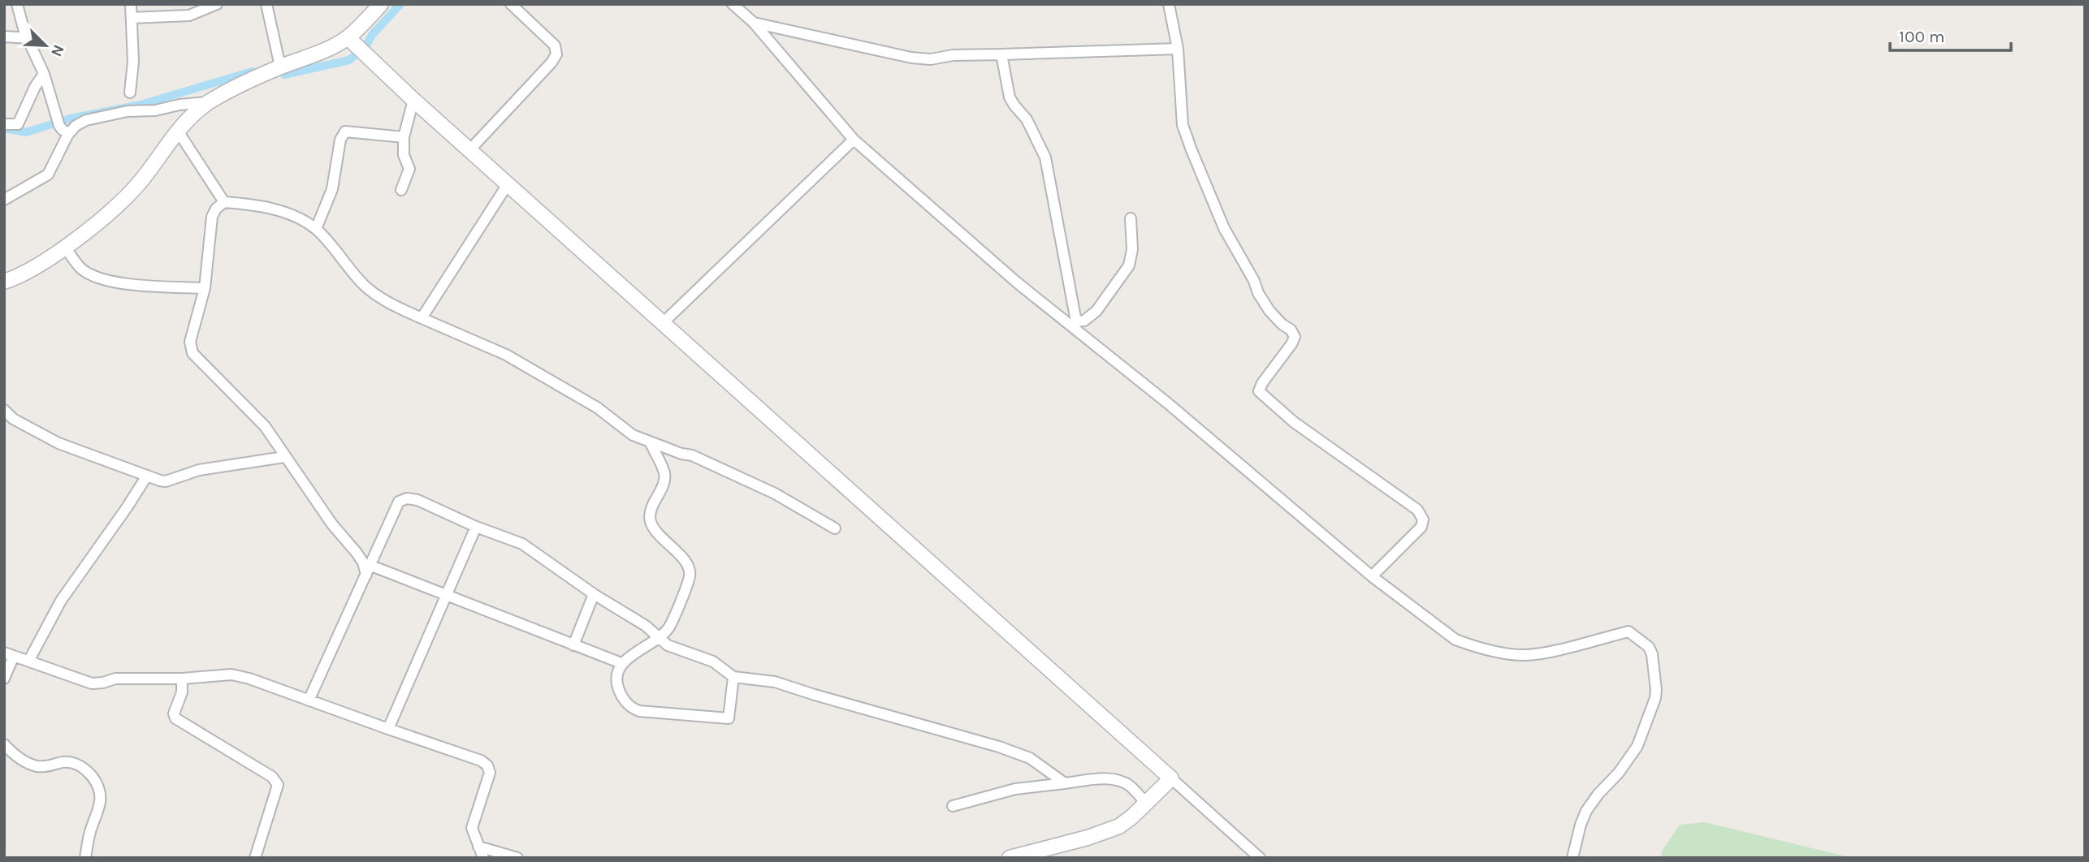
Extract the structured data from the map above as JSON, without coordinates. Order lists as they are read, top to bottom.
{
  "scale_bar": "100 m",
  "north": "bottom right"
}
